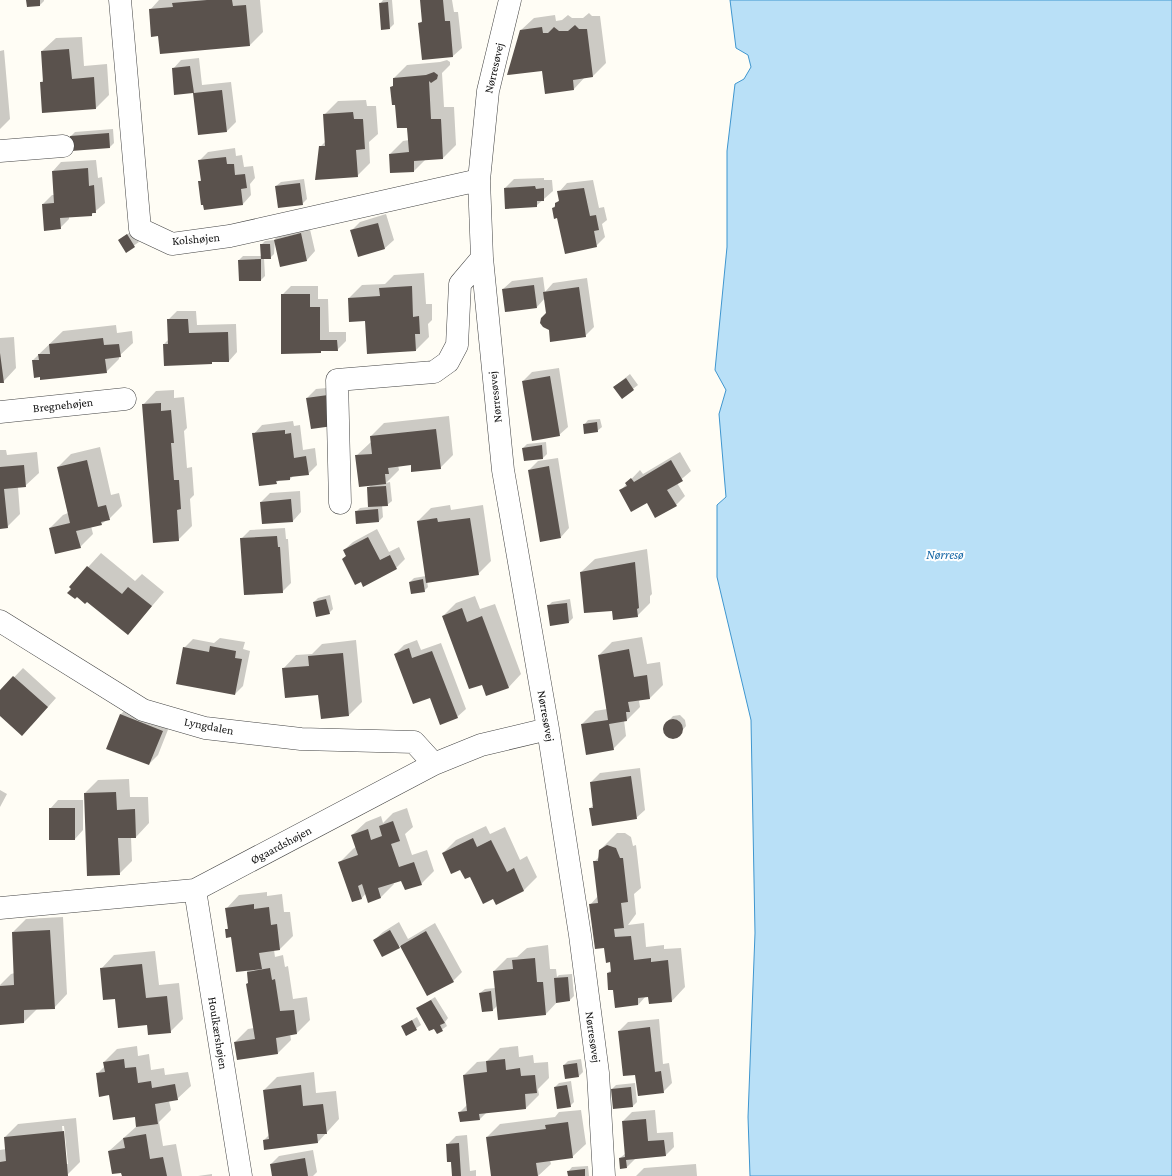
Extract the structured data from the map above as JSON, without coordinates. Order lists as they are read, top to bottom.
{
  "streets": {
    "street": [
      "Nørresøvej",
      "Kolshøjen",
      "Bregnehøjen",
      "Lyngdalen",
      "Øgaardshøjen",
      "Houlkærshøjen"
    ]
  },
  "crossings": [
    ["Nørresøvej", "Kolshøjen"],
    ["Nørresøvej", "Øgaardshøjen"],
    ["Lyngdalen", "Øgaardshøjen"],
    ["Øgaardshøjen", "Houlkærshøjen"]
  ],
  "water": ["Nørresø"]
}
